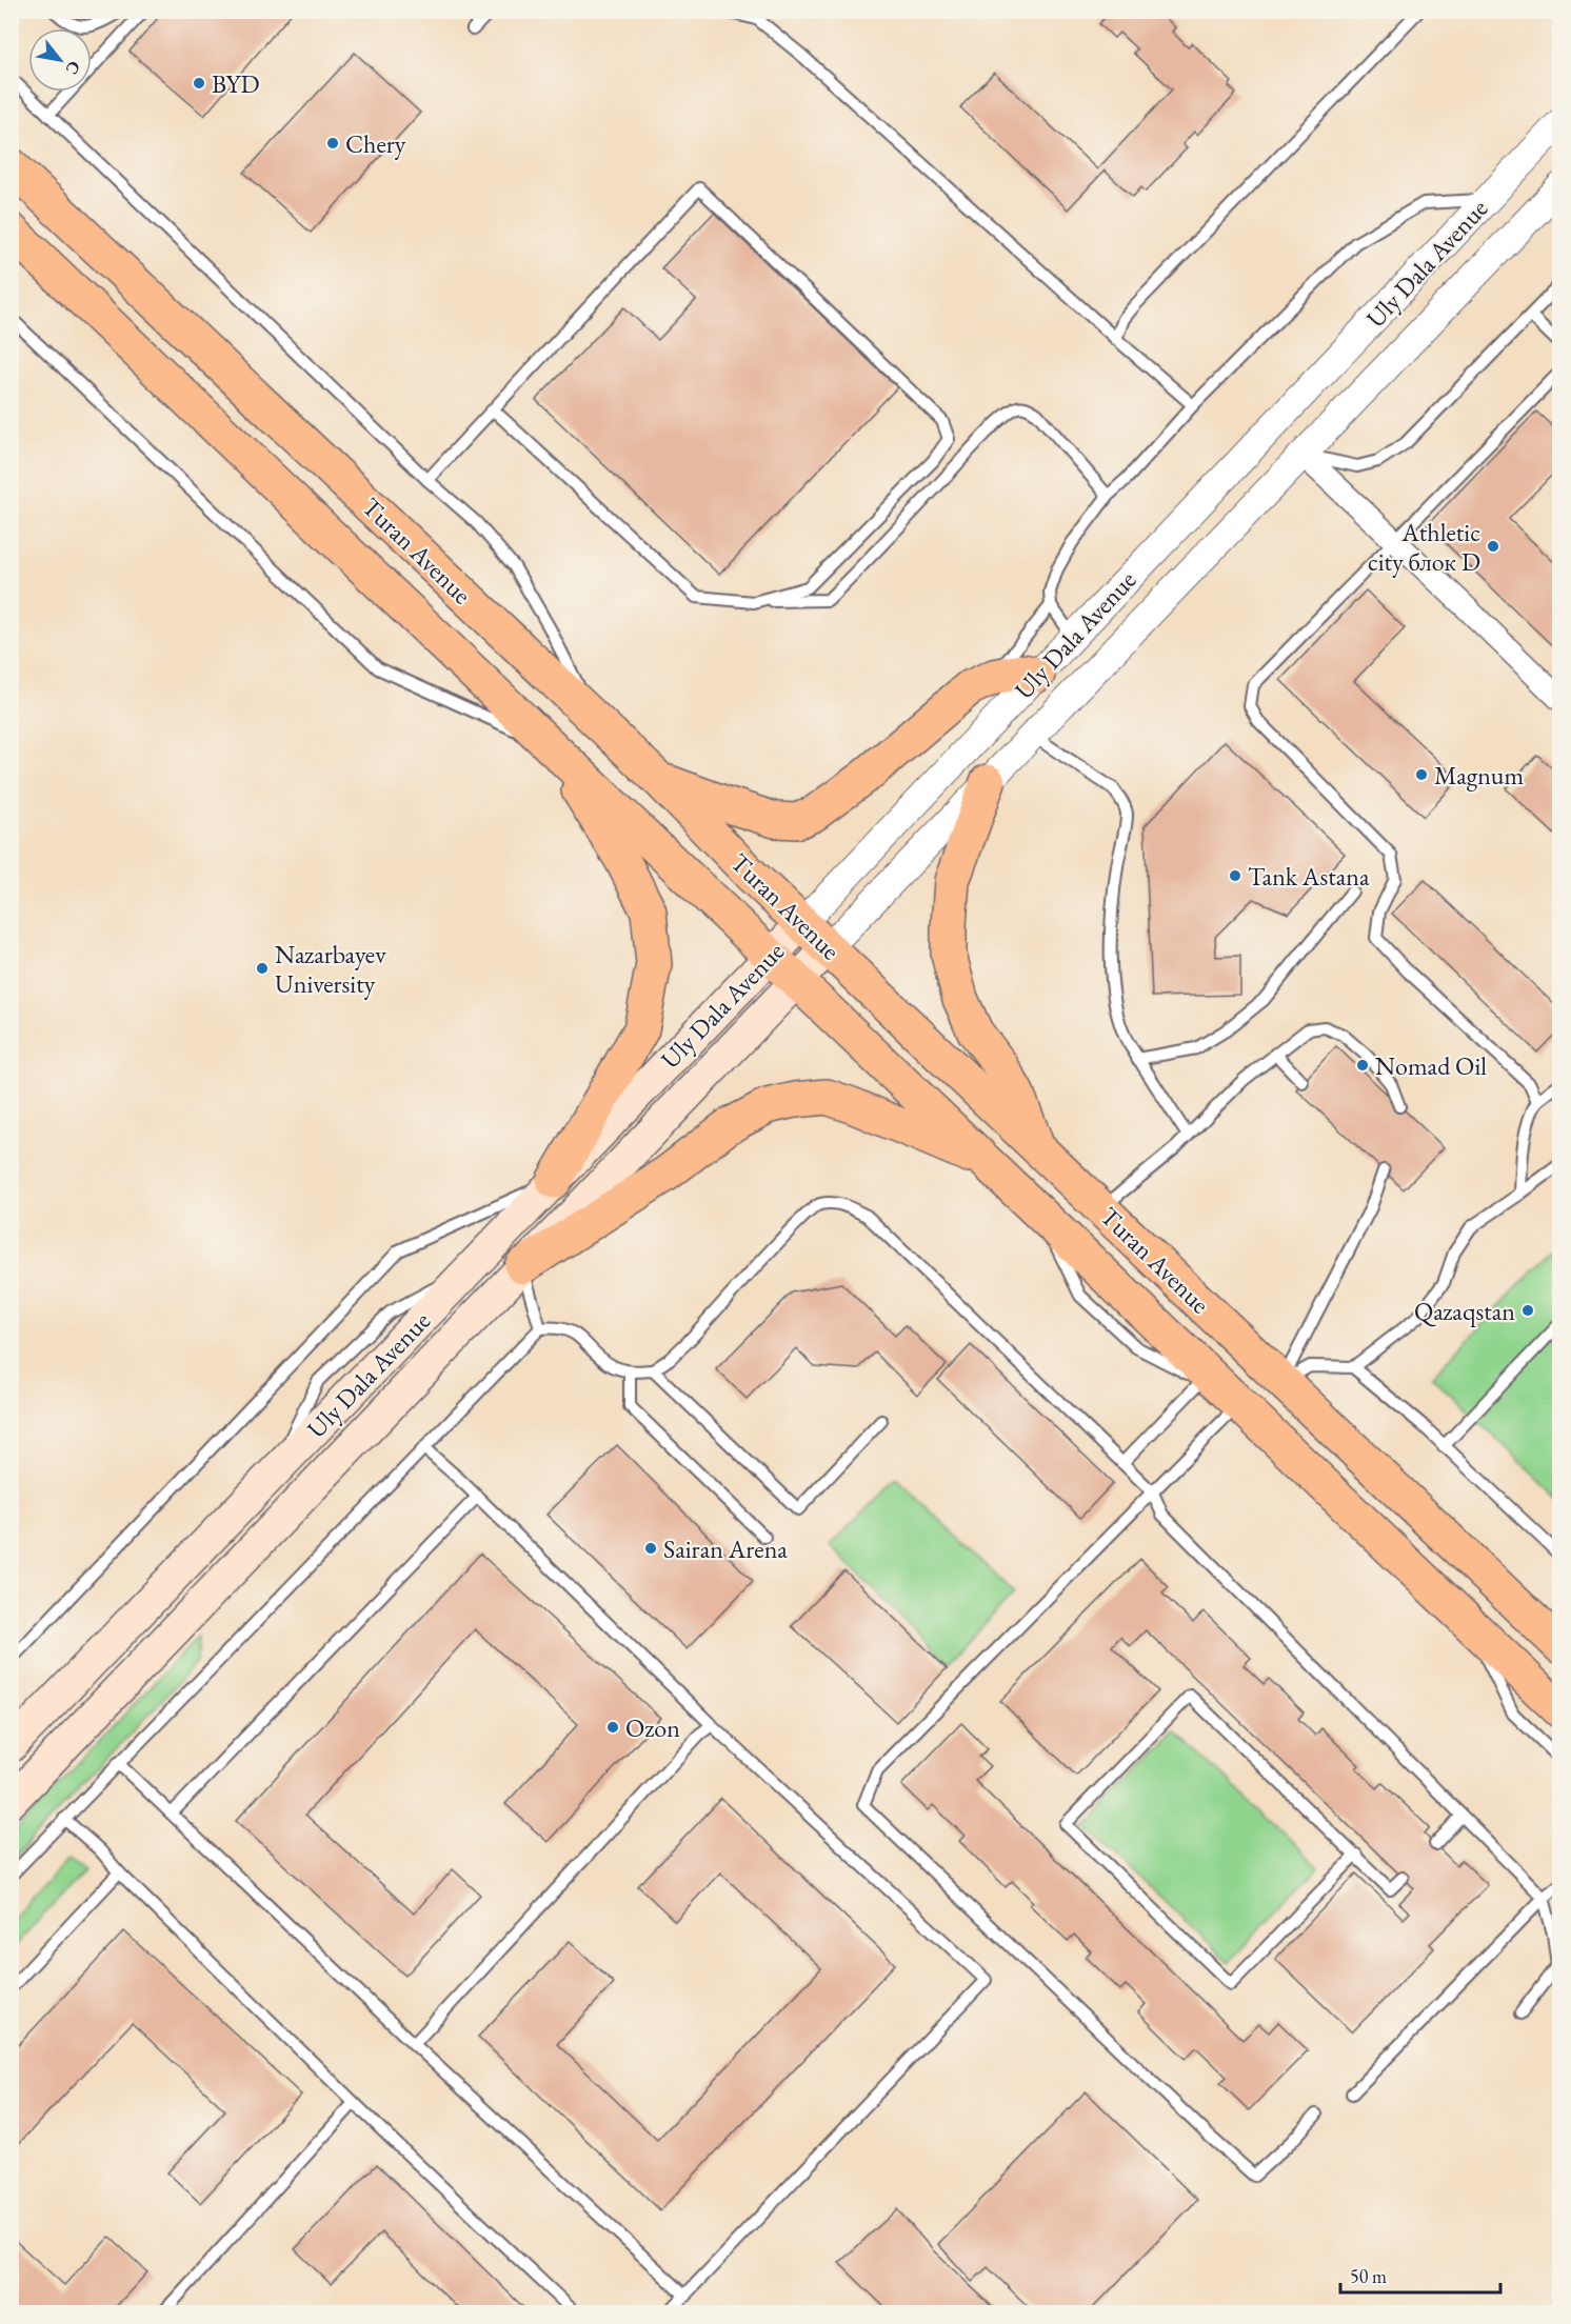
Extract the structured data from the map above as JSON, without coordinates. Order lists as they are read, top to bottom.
{
  "streets": {
    "main road": ["Uly Dala Avenue", "Turan Avenue"]
  },
  "crossings": [
    ["Uly Dala Avenue", "Turan Avenue"]
  ],
  "places": [
    "BYD",
    "Chery",
    "Athletic city блок D",
    "Magnum",
    "Tank Astana",
    "Nazarbayev University",
    "Nomad Oil",
    "Qazaqstan",
    "Sairan Arena",
    "Ozon"
  ],
  "scale_bar": "50 m",
  "north": "bottom right"
}
